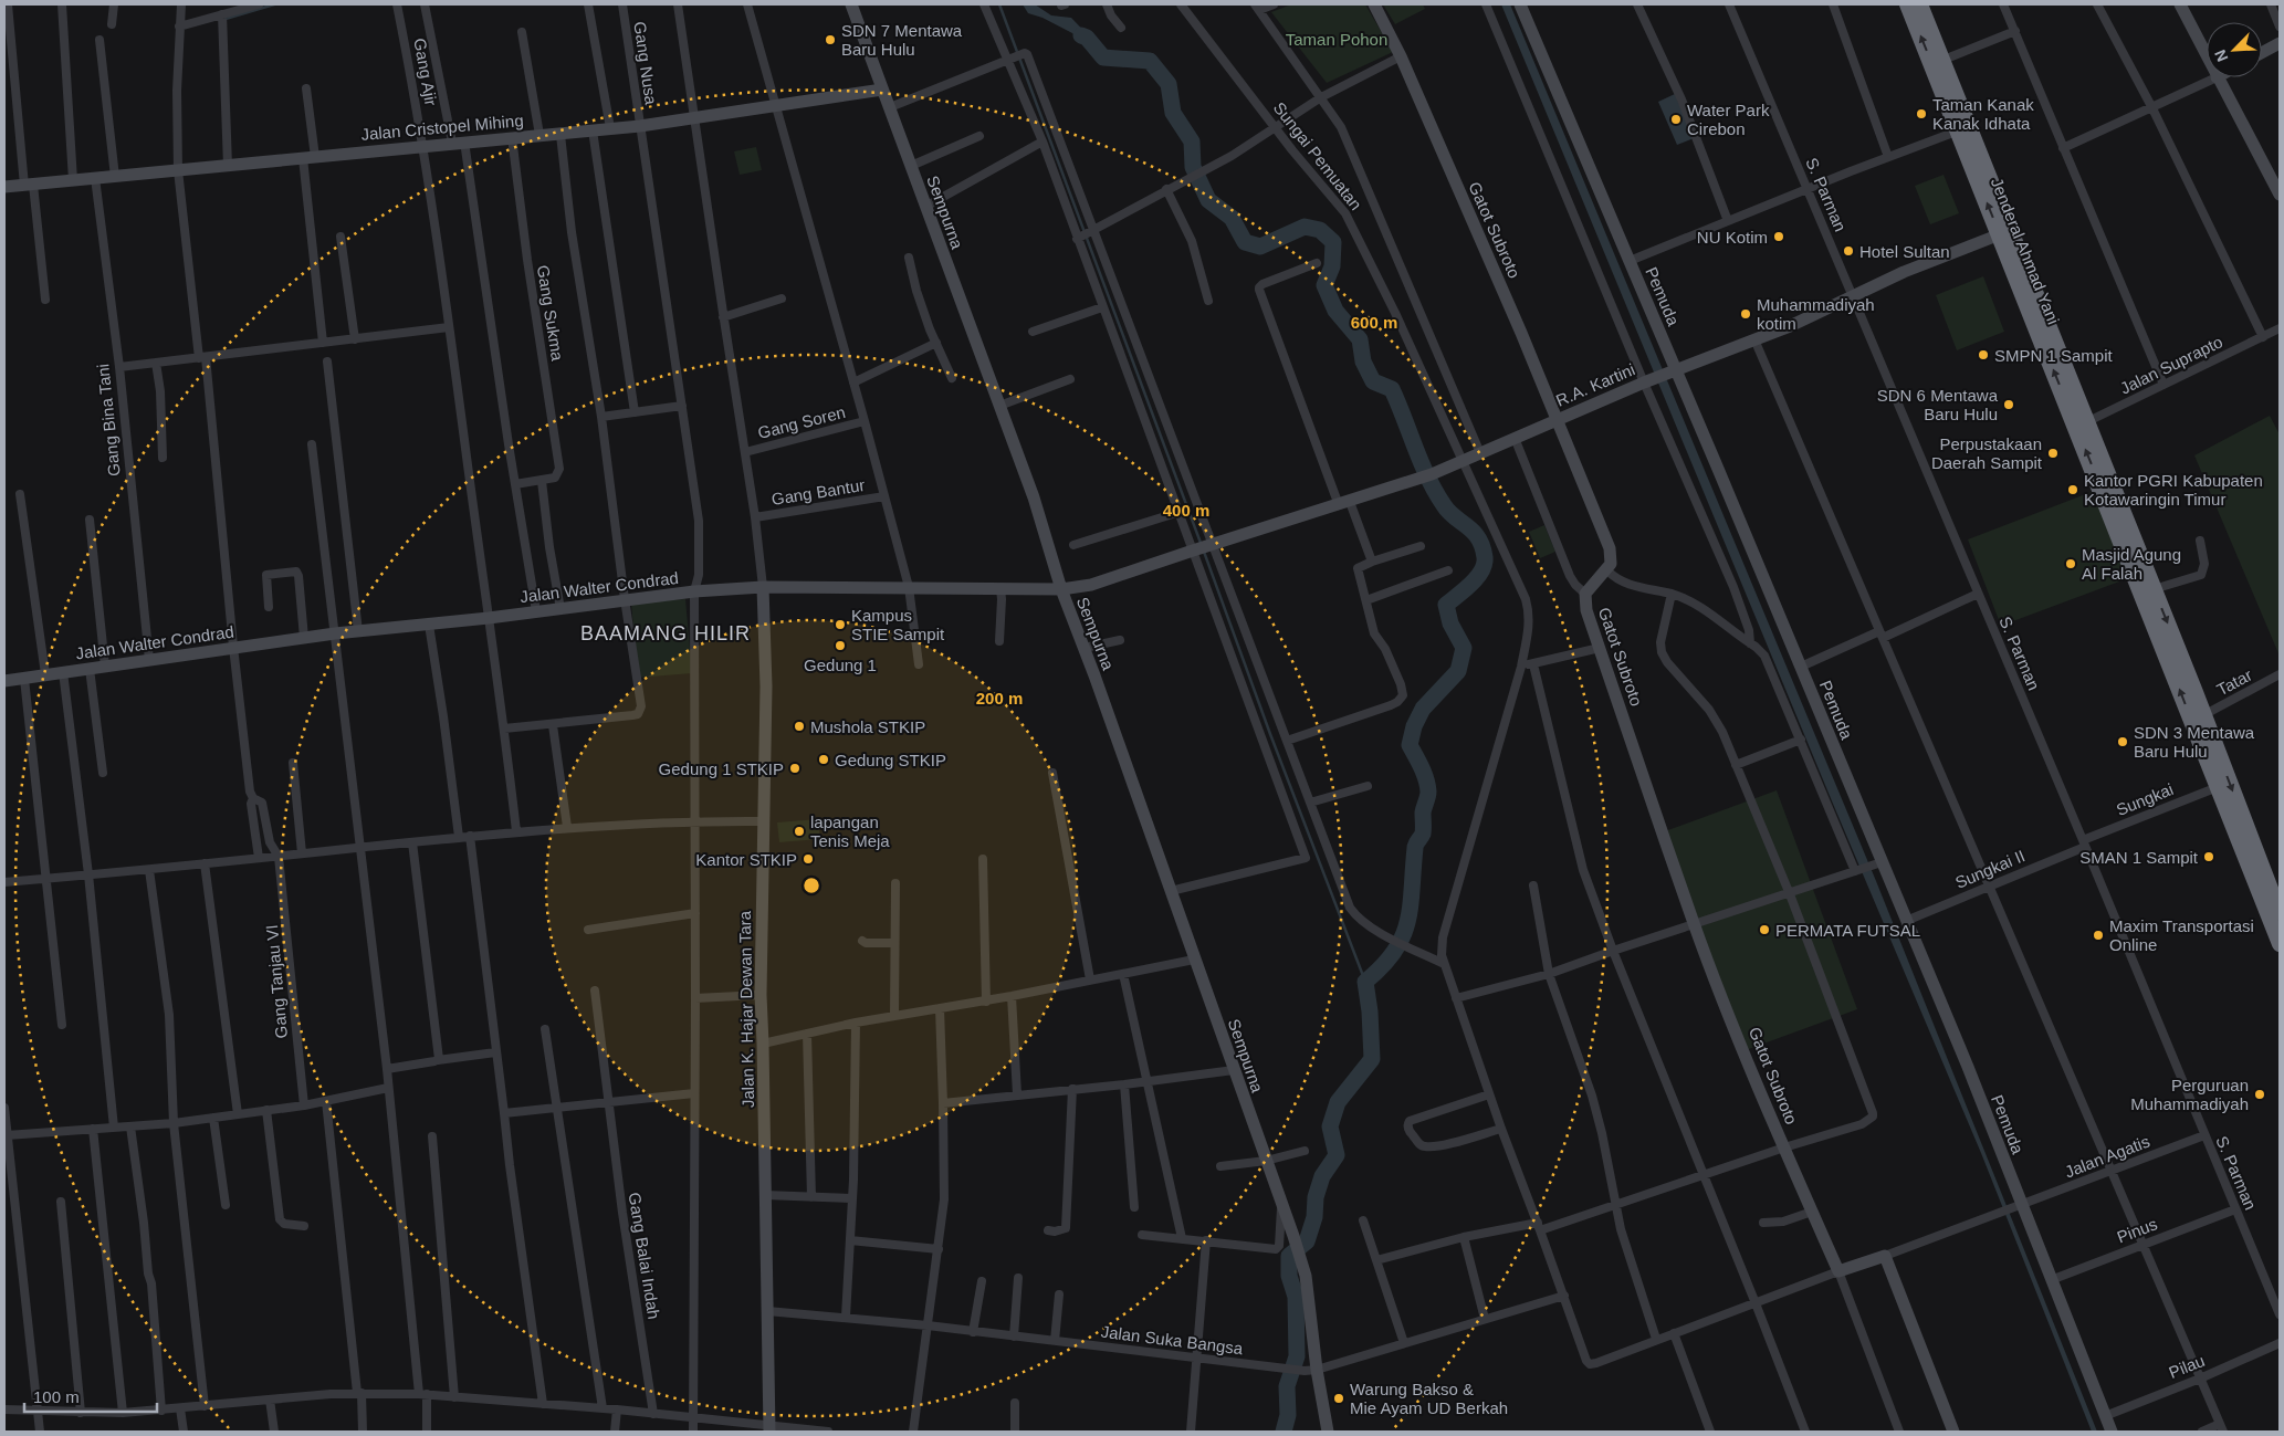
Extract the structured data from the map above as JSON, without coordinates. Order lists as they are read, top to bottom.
{
  "streets": {
    "highway": ["Jenderal Ahmad Yani"],
    "street": [
      "Gang Nusa",
      "Gang Ajir",
      "Jalan Cristopel Mihing",
      "Sungai Pemuatan",
      "S. Parman",
      "Sempurna",
      "Gatot Subroto",
      "Pemuda",
      "Gang Sukma",
      "Jalan Suprapto",
      "R.A. Kartini",
      "Gang Bina Tani",
      "Gang Soren",
      "Gang Bantur",
      "Jalan Walter Condrad",
      "Tatar",
      "Sungkai",
      "Sungkai II",
      "Gang Tanjau VI",
      "Jalan K. Hajar Dewan Tara",
      "Jalan Agatis",
      "Pinus",
      "Gang Balai Indah",
      "Jalan Suka Bangsa",
      "Pilau"
    ]
  },
  "crossings": [
    ["Gang Nusa", "Jalan Cristopel Mihing"],
    ["Gang Nusa", "Jalan Walter Condrad"],
    ["Gang Ajir", "Jalan Cristopel Mihing"],
    ["Gang Ajir", "Jalan Walter Condrad"],
    ["Jalan Cristopel Mihing", "Sempurna"],
    ["Jalan Cristopel Mihing", "Gang Sukma"],
    ["Jalan Cristopel Mihing", "Gang Bina Tani"],
    ["Sungai Pemuatan", "R.A. Kartini"],
    ["Sungai Pemuatan", "Jalan Suka Bangsa"],
    ["S. Parman", "R.A. Kartini"],
    ["S. Parman", "Sungkai"],
    ["S. Parman", "Sungkai II"],
    ["S. Parman", "Jalan Agatis"],
    ["S. Parman", "Pinus"],
    ["Sempurna", "Jalan Walter Condrad"],
    ["Sempurna", "Jalan Suka Bangsa"],
    ["Gatot Subroto", "R.A. Kartini"],
    ["Jenderal Ahmad Yani", "Jalan Suprapto"],
    ["Jenderal Ahmad Yani", "R.A. Kartini"],
    ["Jenderal Ahmad Yani", "Tatar"],
    ["Jenderal Ahmad Yani", "Sungkai"],
    ["Pemuda", "R.A. Kartini"],
    ["Pemuda", "Sungkai II"],
    ["Pemuda", "Jalan Agatis"],
    ["Pemuda", "Pinus"],
    ["Pemuda", "Pilau"],
    ["R.A. Kartini", "Jalan Walter Condrad"],
    ["Gang Bina Tani", "Jalan Walter Condrad"],
    ["Jalan Walter Condrad", "Jalan K. Hajar Dewan Tara"],
    ["Sungkai", "Sungkai II"],
    ["Jalan K. Hajar Dewan Tara", "Jalan Suka Bangsa"]
  ],
  "districts": ["BAAMANG HILIR"],
  "parks": ["Taman Pohon"],
  "places": [
    "SDN 7 Mentawa Baru Hulu",
    "Taman Kanak Kanak Idhata",
    "Water Park Cirebon",
    "NU Kotim",
    "Hotel Sultan",
    "Muhammadiyah kotim",
    "SMPN 1 Sampit",
    "SDN 6 Mentawa Baru Hulu",
    "Perpustakaan Daerah Sampit",
    "Kantor PGRI Kabupaten Kotawaringin Timur",
    "Masjid Agung Al Falah",
    "Kampus STIE Sampit",
    "Gedung 1",
    "Mushola STKIP",
    "SDN 3 Mentawa Baru Hulu",
    "Gedung STKIP",
    "Gedung 1 STKIP",
    "lapangan Tenis Meja",
    "SMAN 1 Sampit",
    "Kantor STKIP",
    "PERMATA FUTSAL",
    "Maxim Transportasi Online",
    "Perguruan Muhammadiyah",
    "Warung Bakso & Mie Ayam UD Berkah"
  ],
  "scale_bar": "100 m",
  "north": "bottom left",
  "rings": ["600 m", "400 m", "200 m"]
}
